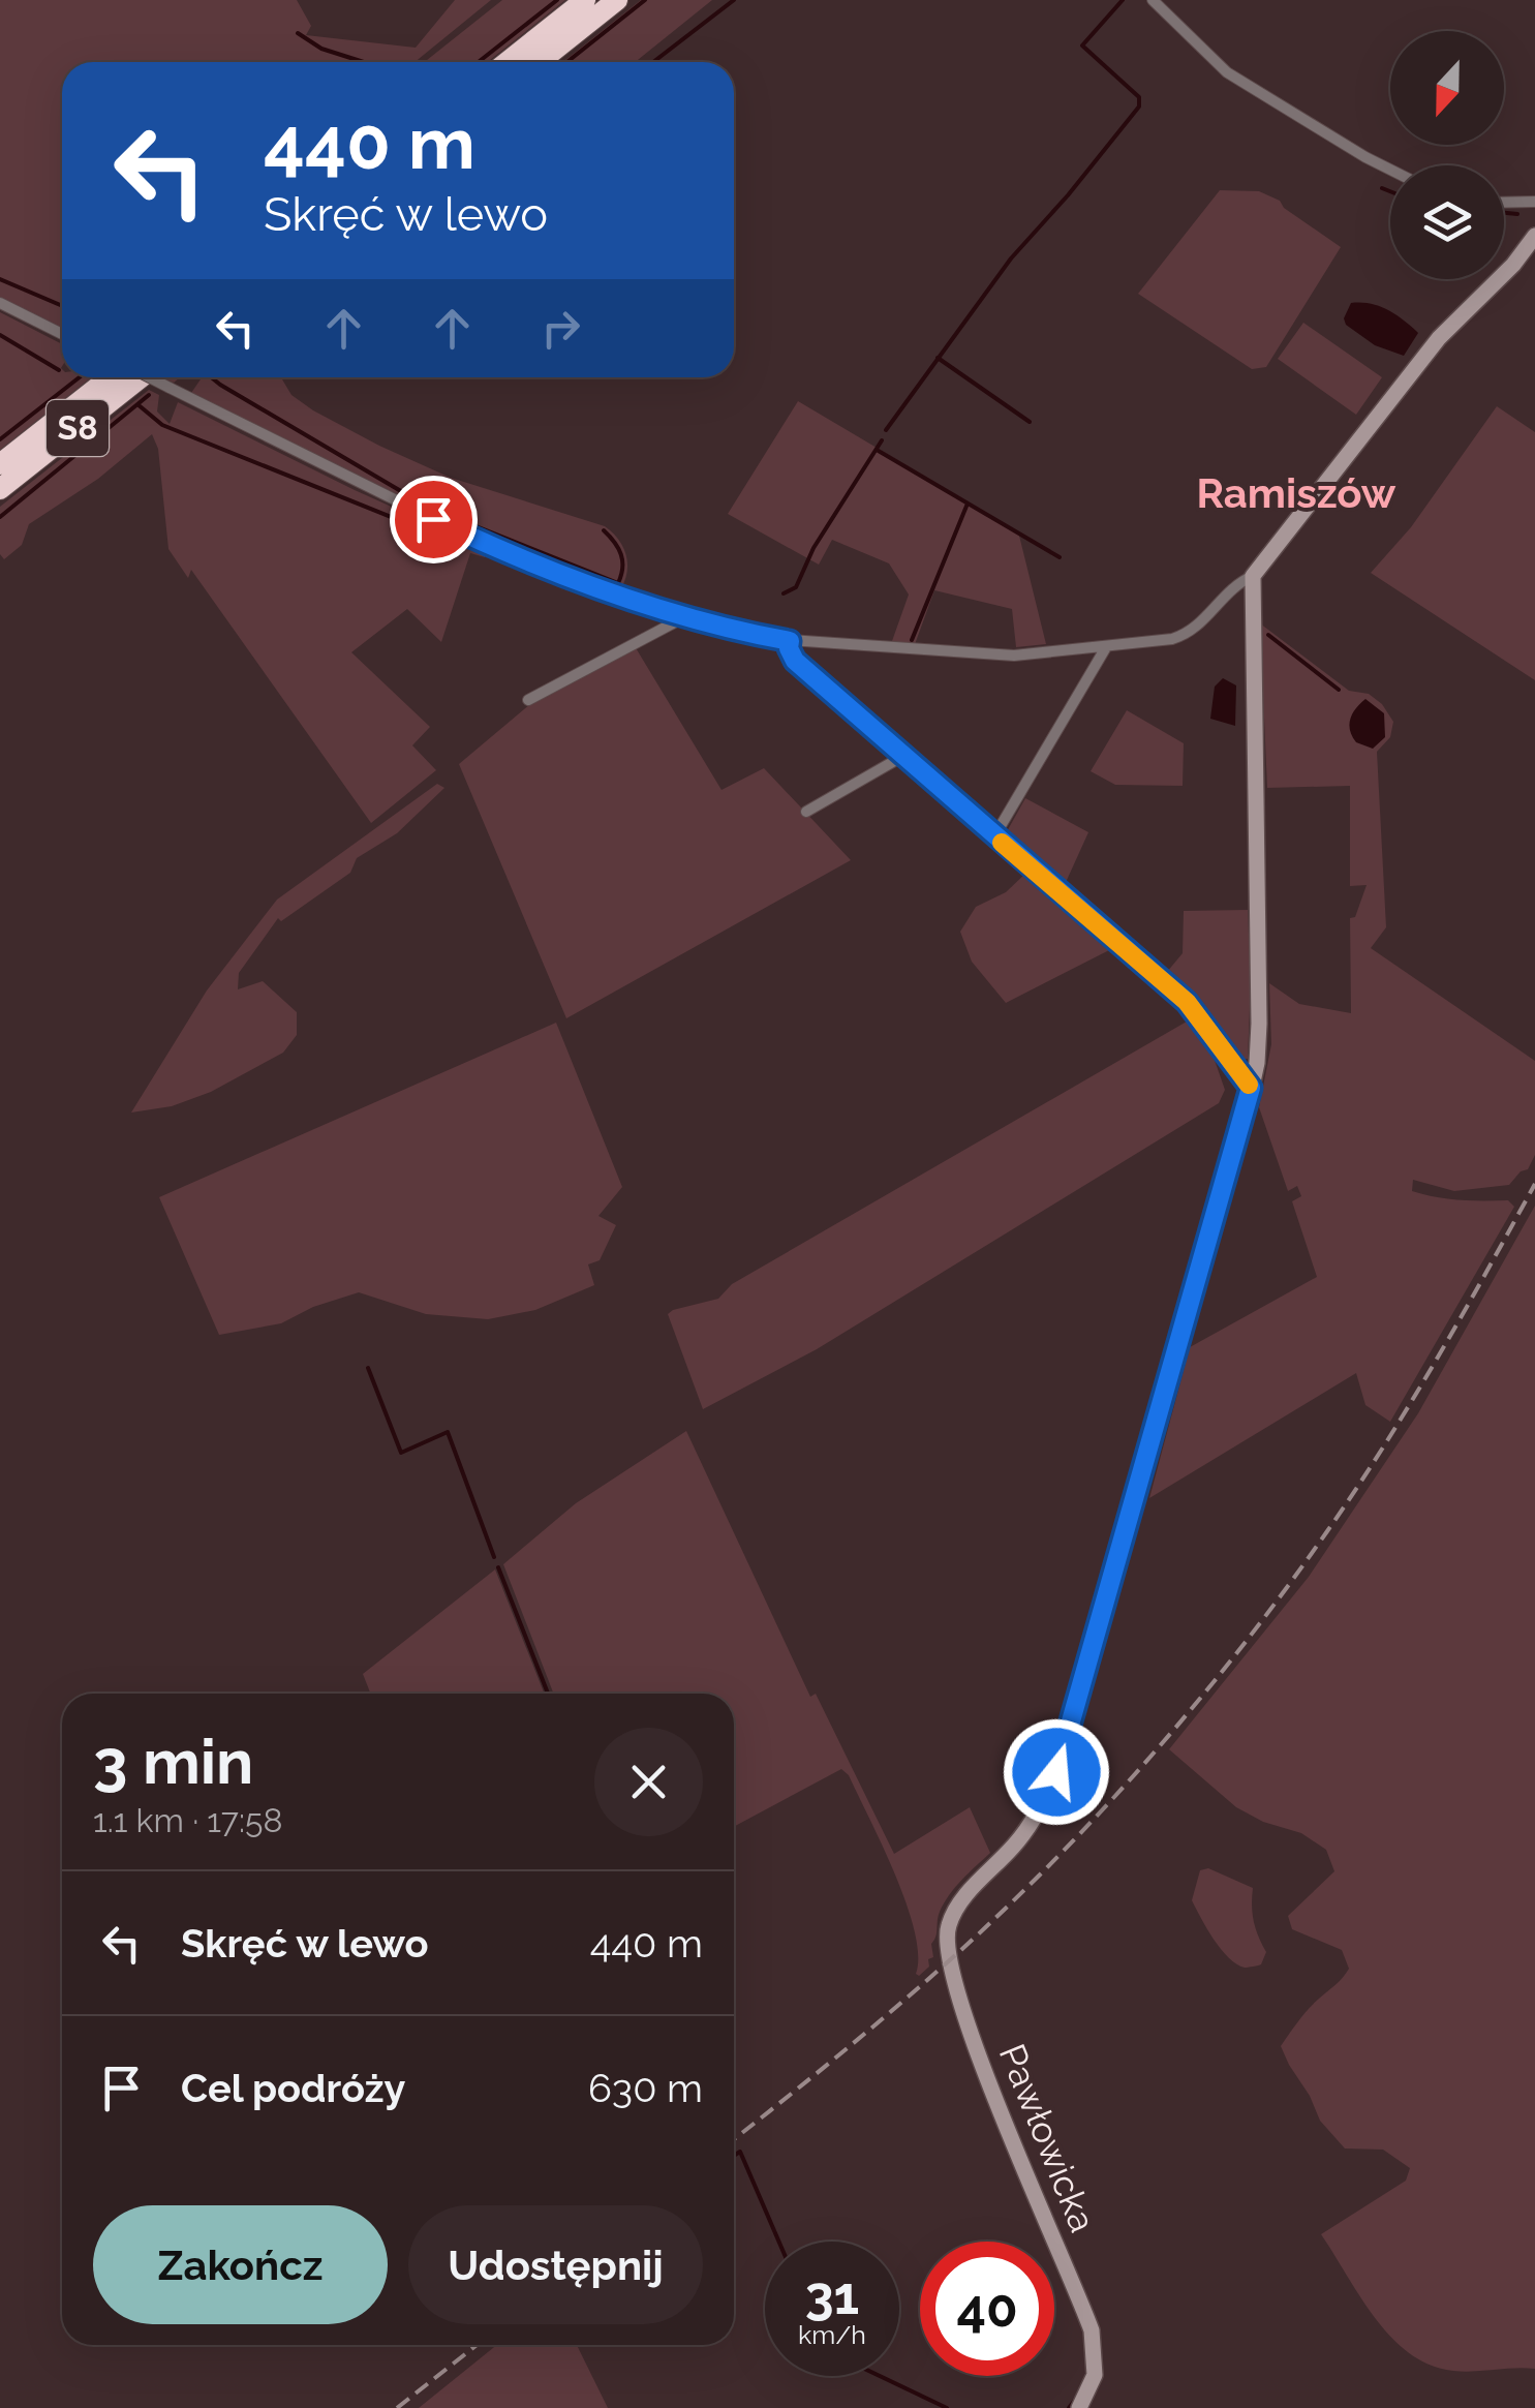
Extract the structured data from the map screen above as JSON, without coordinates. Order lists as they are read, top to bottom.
{
  "streets": {
    "highway": ["S8"],
    "street": ["Pawłowicka"]
  },
  "districts": ["Ramiszów"],
  "north": "bottom",
  "page": {
    "turn": ["440 m", "Skręć w lewo"],
    "heading": ["3 min", "1.1 km · 17:58"],
    "list": [
      {
        "name": "Skręć w lewo",
        "value": "440 m"
      },
      {
        "name": "Cel podróży",
        "value": "630 m"
      }
    ],
    "buttons": ["Zakończ", "Udostępnij"],
    "speed": "31 km/h",
    "limit": "40"
  }
}
